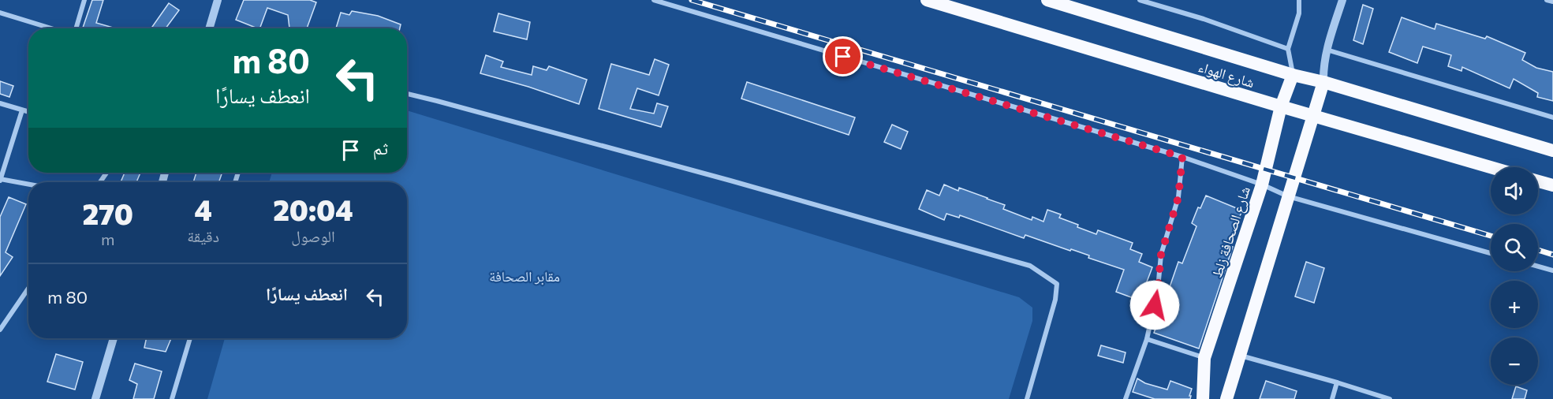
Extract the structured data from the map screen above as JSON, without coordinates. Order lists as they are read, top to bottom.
{
  "streets": {
    "highway": ["شارع الهواء", "شارع الصحافة زلط"]
  },
  "crossings": [
    ["شارع الهواء", "شارع الصحافة زلط"]
  ],
  "parks": ["مقابر الصحافة"],
  "page": {
    "turn": ["80 m", "انعطف يسارًا"],
    "then": "ثم",
    "map_buttons": ["+", "−"],
    "eta": [
      "20:04",
      "الوصول",
      "4",
      "دقيقة",
      "270",
      "m"
    ],
    "list": [
      {
        "name": "انعطف يسارًا",
        "value": "80 m"
      }
    ]
  }
}
